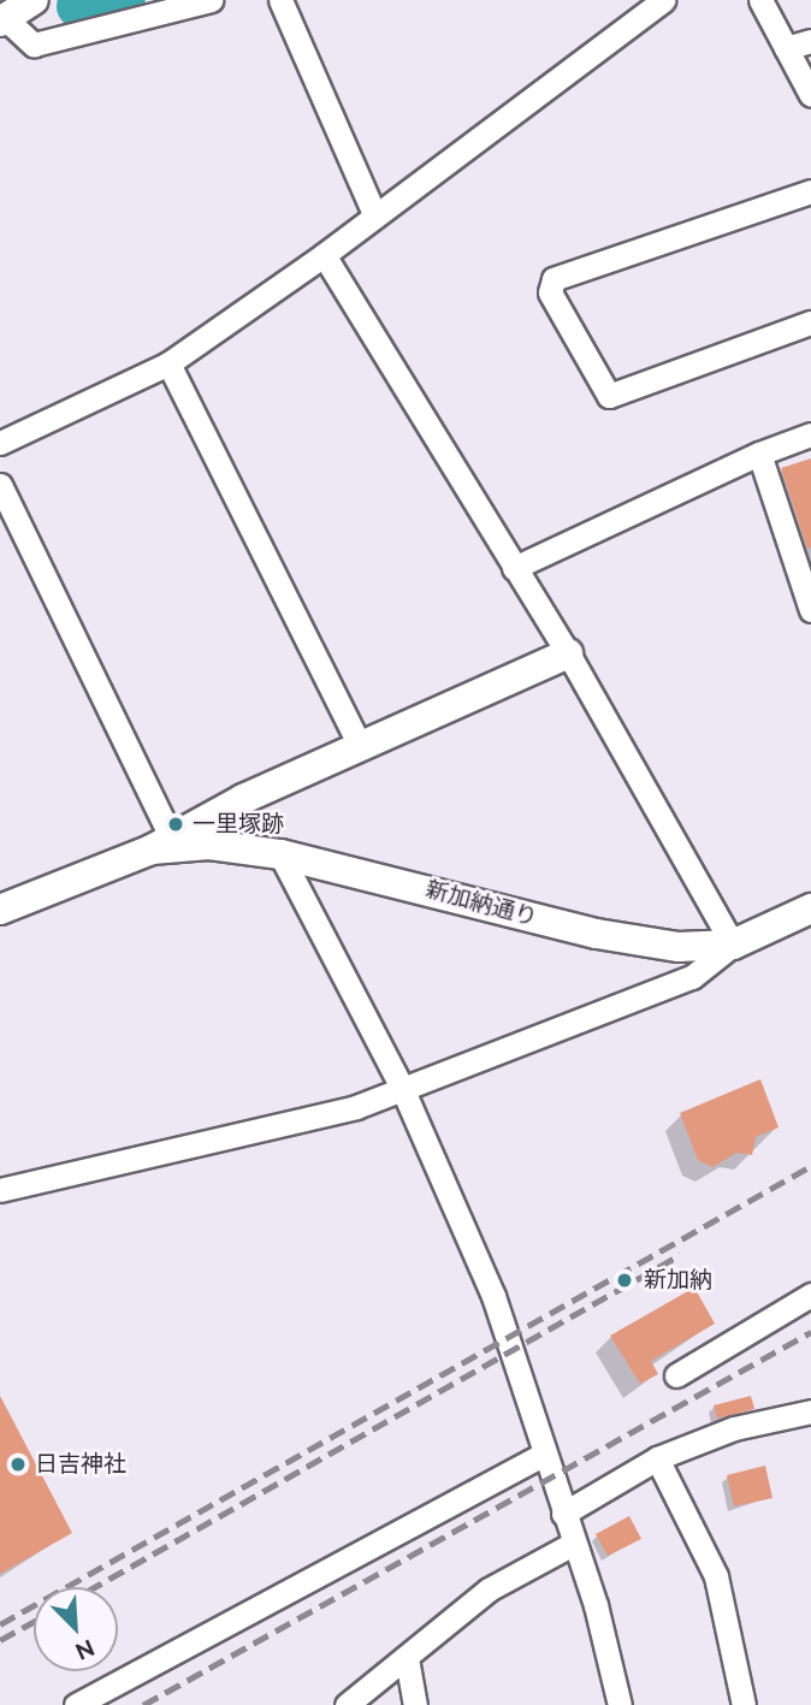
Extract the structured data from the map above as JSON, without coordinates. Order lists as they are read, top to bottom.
{
  "streets": {
    "street": ["新加納通り"]
  },
  "places": ["一里塚跡", "新加納", "日吉神社"],
  "north": "bottom right"
}
